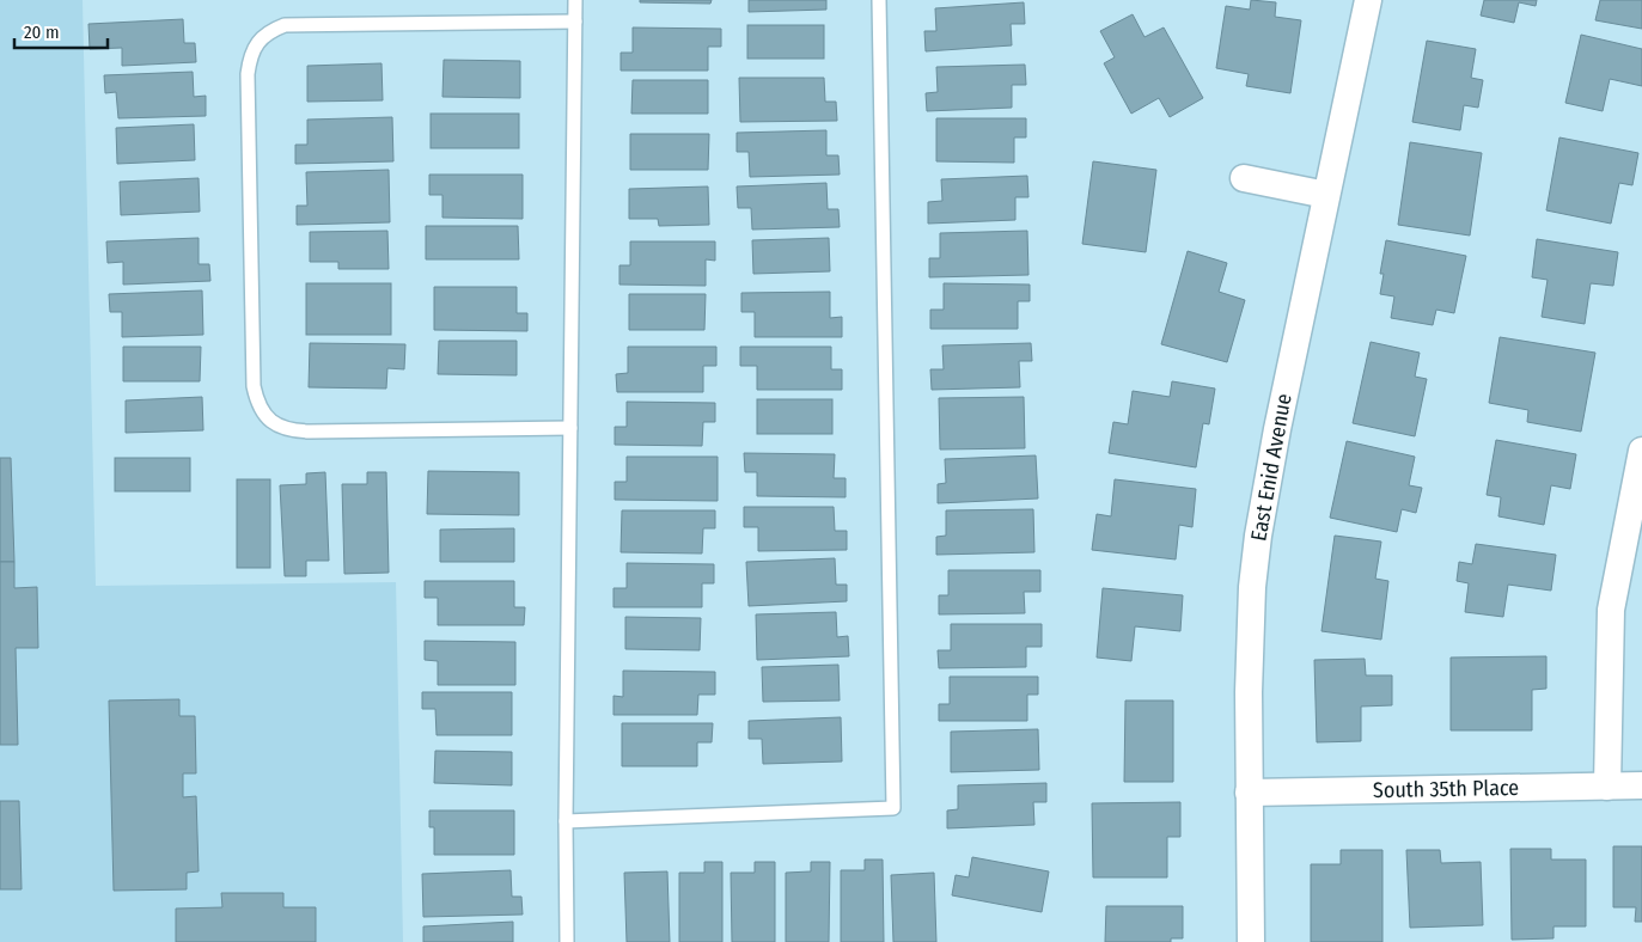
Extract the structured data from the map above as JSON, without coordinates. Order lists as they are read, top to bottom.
{
  "streets": {
    "street": ["East Enid Avenue", "South 35th Place"]
  },
  "crossings": [
    ["East Enid Avenue", "South 35th Place"]
  ],
  "scale_bar": "20 m"
}
